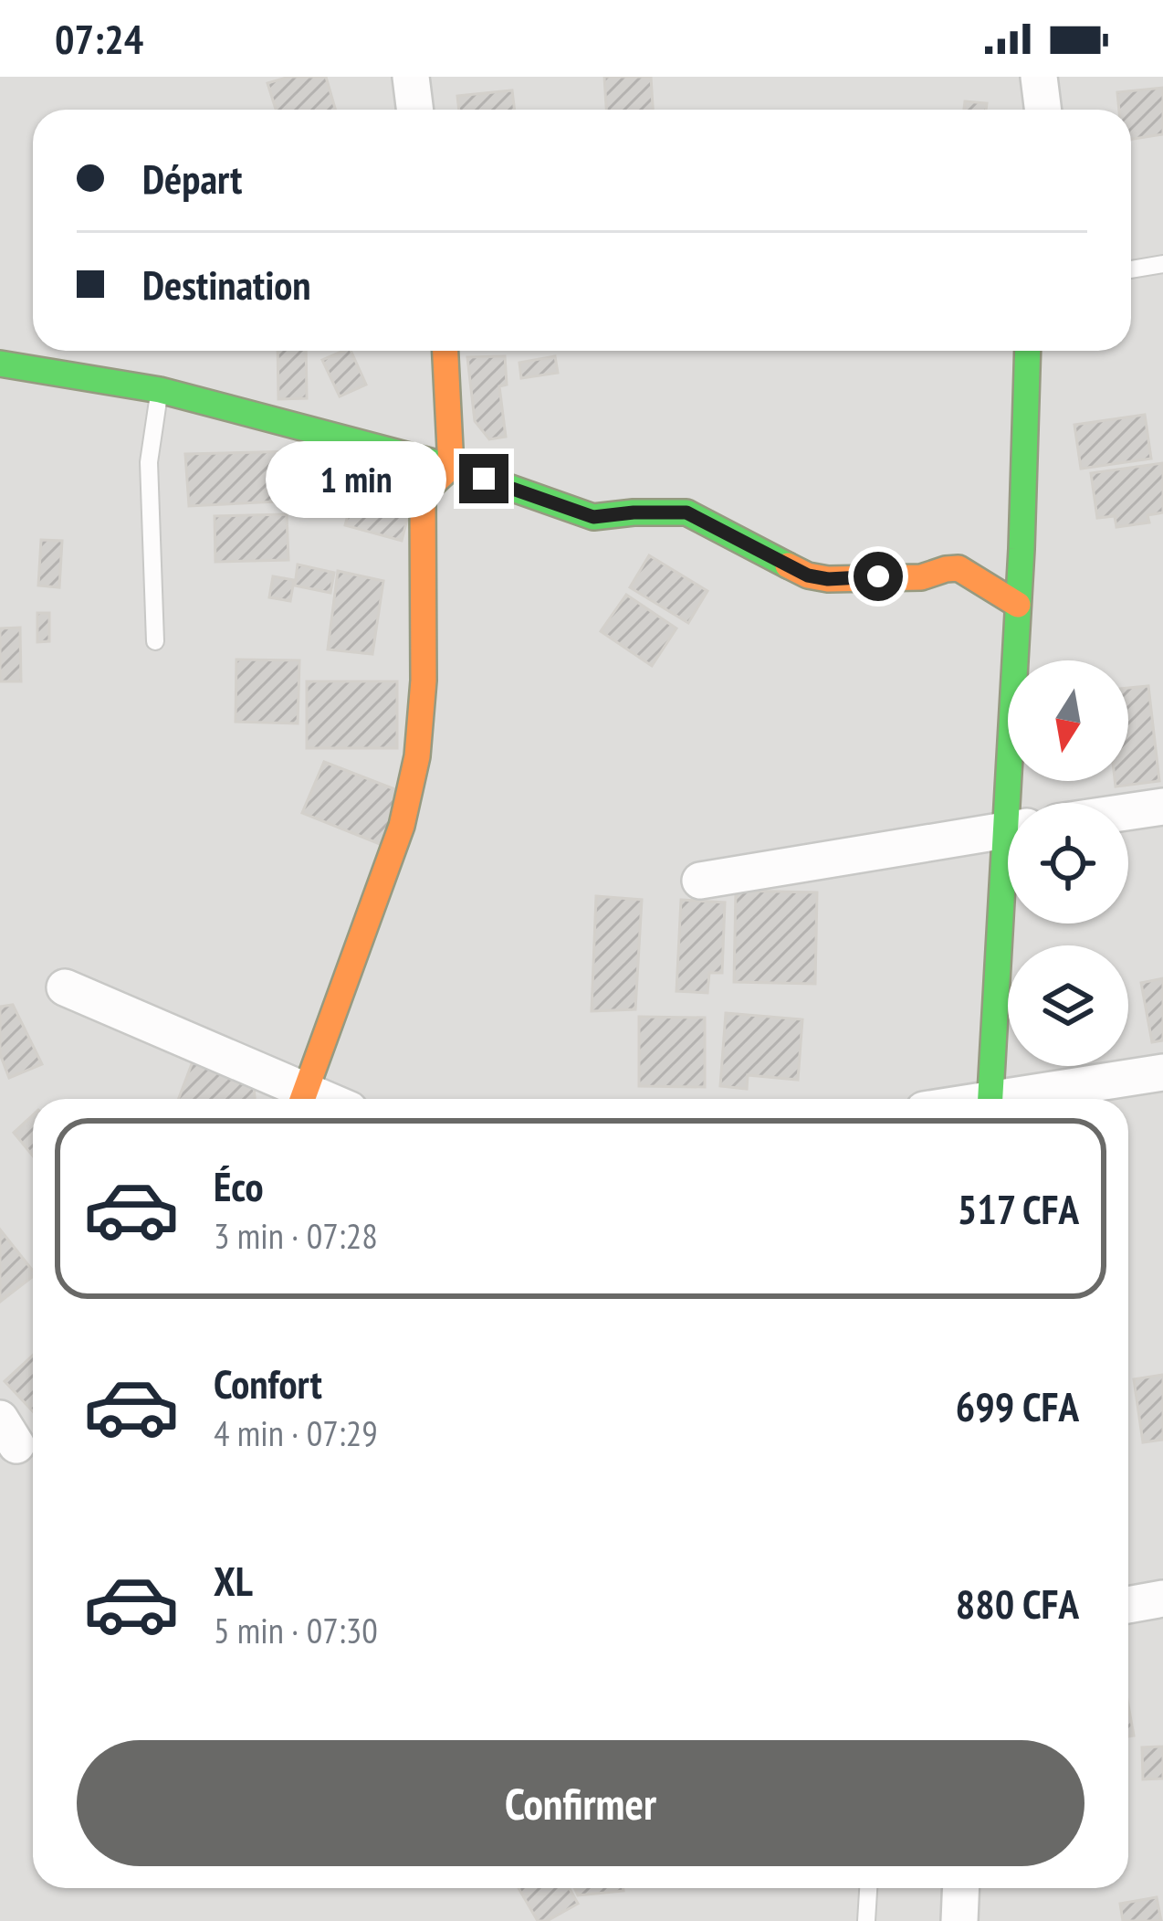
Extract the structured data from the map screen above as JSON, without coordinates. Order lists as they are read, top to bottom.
{
  "north": "bottom",
  "page": {
    "status": "07:24",
    "banner": ["Départ", "Destination"],
    "bubble": "1 min",
    "list": [
      {
        "name": "Éco",
        "note": "3 min · 07:28",
        "value": "517 CFA"
      },
      {
        "name": "Confort",
        "note": "4 min · 07:29",
        "value": "699 CFA"
      },
      {
        "name": "XL",
        "note": "5 min · 07:30",
        "value": "880 CFA"
      }
    ],
    "buttons": "Confirmer"
  }
}
